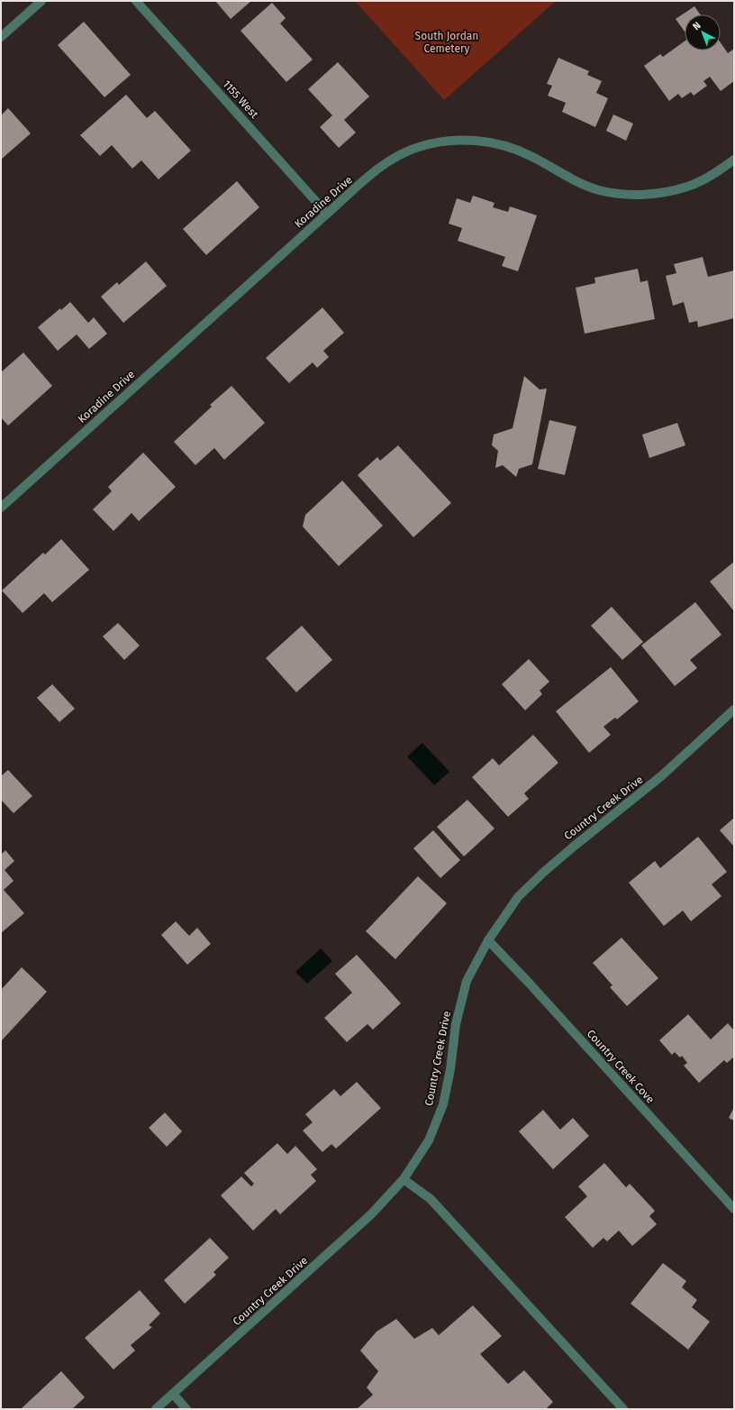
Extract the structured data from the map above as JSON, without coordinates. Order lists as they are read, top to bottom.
{
  "streets": {
    "street": [
      "1155 West",
      "Koradine Drive",
      "Country Creek Drive",
      "Country Creek Cove"
    ]
  },
  "crossings": [
    ["1155 West", "Koradine Drive"],
    ["Country Creek Drive", "Country Creek Cove"]
  ],
  "parks": ["South Jordan Cemetery"],
  "north": "top left"
}
